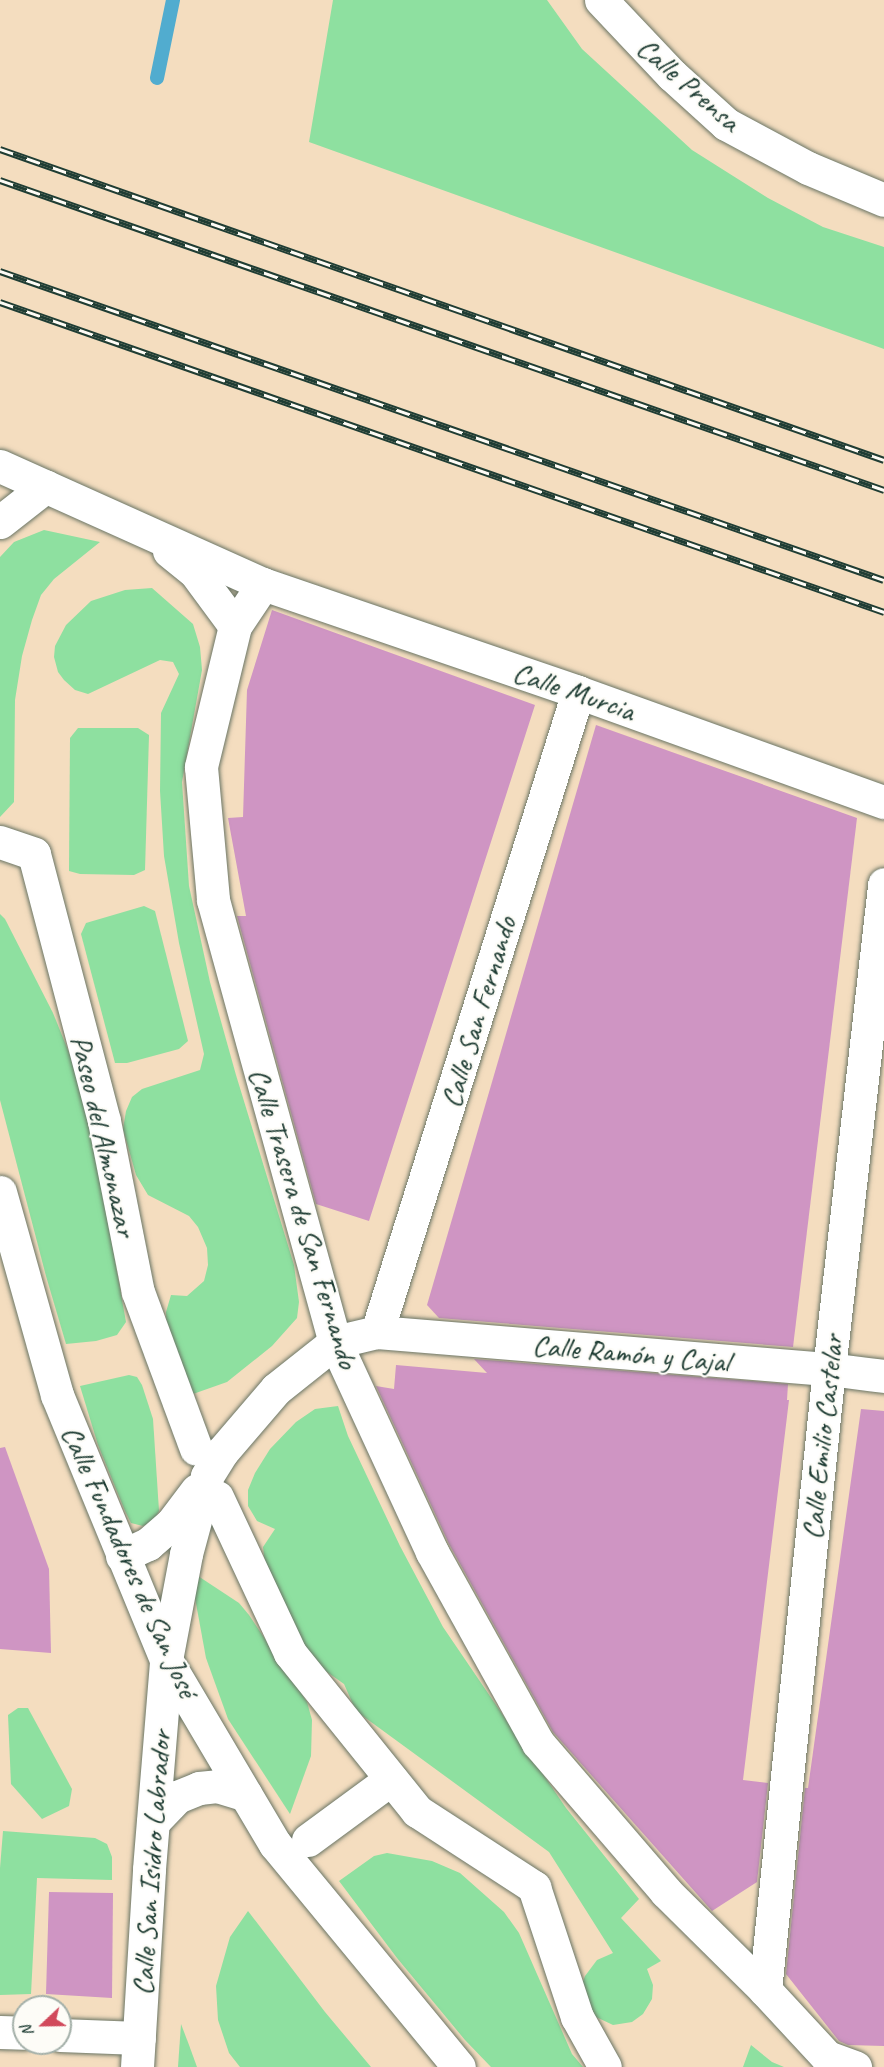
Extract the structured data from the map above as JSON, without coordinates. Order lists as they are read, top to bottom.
{
  "streets": {
    "street": [
      "Calle Prensa",
      "Calle Murcia",
      "Calle San Fernando",
      "Paseo del Almonazar",
      "Calle Trasera de San Fernando",
      "Calle Ramón y Cajal",
      "Calle Emilio Castelar",
      "Calle Fundadores de San José",
      "Calle San Isidro Labrador"
    ]
  },
  "crossings": [
    ["Calle Murcia", "Calle San Fernando"],
    ["Calle Murcia", "Calle Trasera de San Fernando"],
    ["Calle San Fernando", "Calle Ramón y Cajal"],
    ["Paseo del Almonazar", "Calle San Isidro Labrador"],
    ["Calle Trasera de San Fernando", "Calle Ramón y Cajal"],
    ["Calle Trasera de San Fernando", "Calle Emilio Castelar"],
    ["Calle Ramón y Cajal", "Calle Emilio Castelar"],
    ["Calle Fundadores de San José", "Calle San Isidro Labrador"]
  ],
  "north": "left"
}
